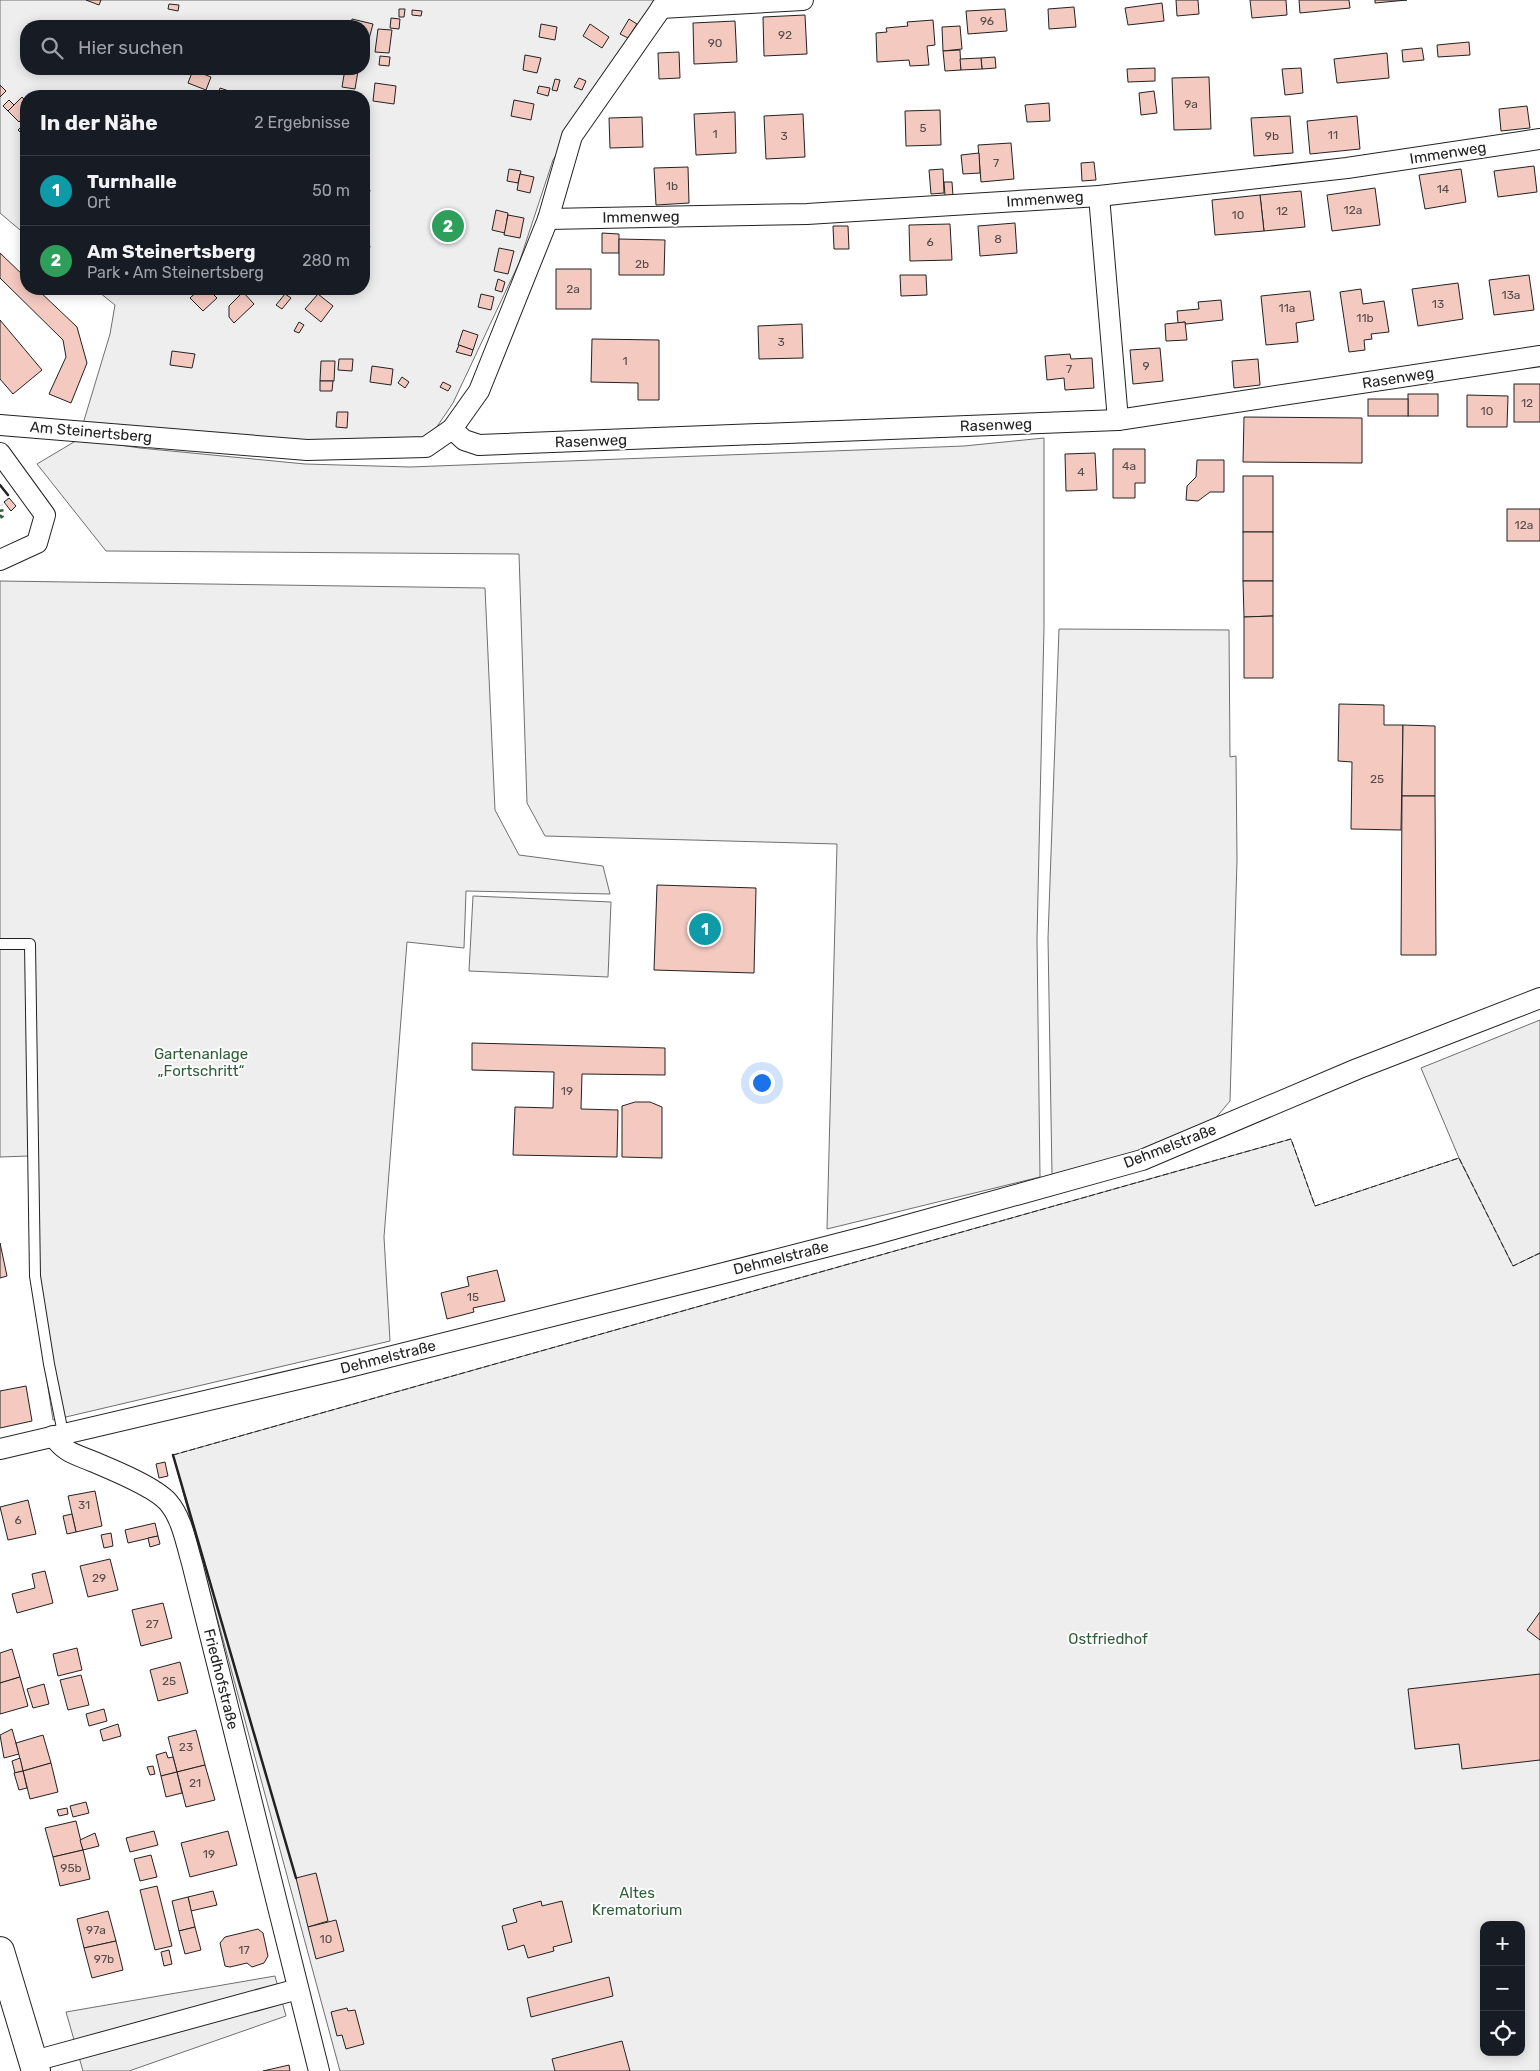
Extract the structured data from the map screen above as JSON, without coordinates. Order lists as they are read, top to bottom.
{
  "streets": {
    "street": [
      "Immenweg",
      "Rasenweg",
      "Am Steinertsberg",
      "Dehmelstraße",
      "Friedhofstraße"
    ]
  },
  "crossings": [
    ["Immenweg", "Am Steinertsberg"],
    ["Rasenweg", "Am Steinertsberg"],
    ["Dehmelstraße", "Friedhofstraße"]
  ],
  "parks": ["Gartenanlage „Fortschritt“", "Ostfriedhof", "Altes Krematorium"],
  "house_numbers": [
    "96",
    "92",
    "90",
    "9a",
    "5",
    "1",
    "11",
    "3",
    "9b",
    "7",
    "1b",
    "14",
    "12a",
    "12",
    "10",
    "8",
    "6",
    "2b",
    "2a",
    "13a",
    "13",
    "11a",
    "11b",
    "3",
    "1",
    "9",
    "7",
    "12",
    "10",
    "4a",
    "4",
    "12a",
    "25",
    "19",
    "15",
    "31",
    "6",
    "29",
    "27",
    "25",
    "23",
    "21",
    "19",
    "95b",
    "97a",
    "10",
    "17",
    "97b"
  ],
  "page": {
    "search": "Hier suchen",
    "heading": ["In der Nähe", "2 Ergebnisse"],
    "list": [
      {
        "mark": "1",
        "name": "Turnhalle",
        "note": "Ort",
        "value": "50 m"
      },
      {
        "mark": "2",
        "name": "Am Steinertsberg",
        "note": "Park · Am Steinertsberg",
        "value": "280 m"
      }
    ],
    "pins": ["2", "1"],
    "map_buttons": ["+", "−"]
  }
}
